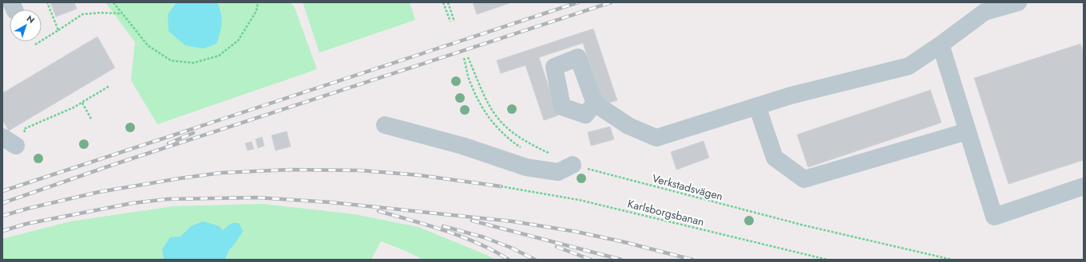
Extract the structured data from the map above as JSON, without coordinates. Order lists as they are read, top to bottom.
{
  "streets": {
    "path": ["Verkstadsvägen", "Karlsborgsbanan"]
  },
  "north": "top right"
}
